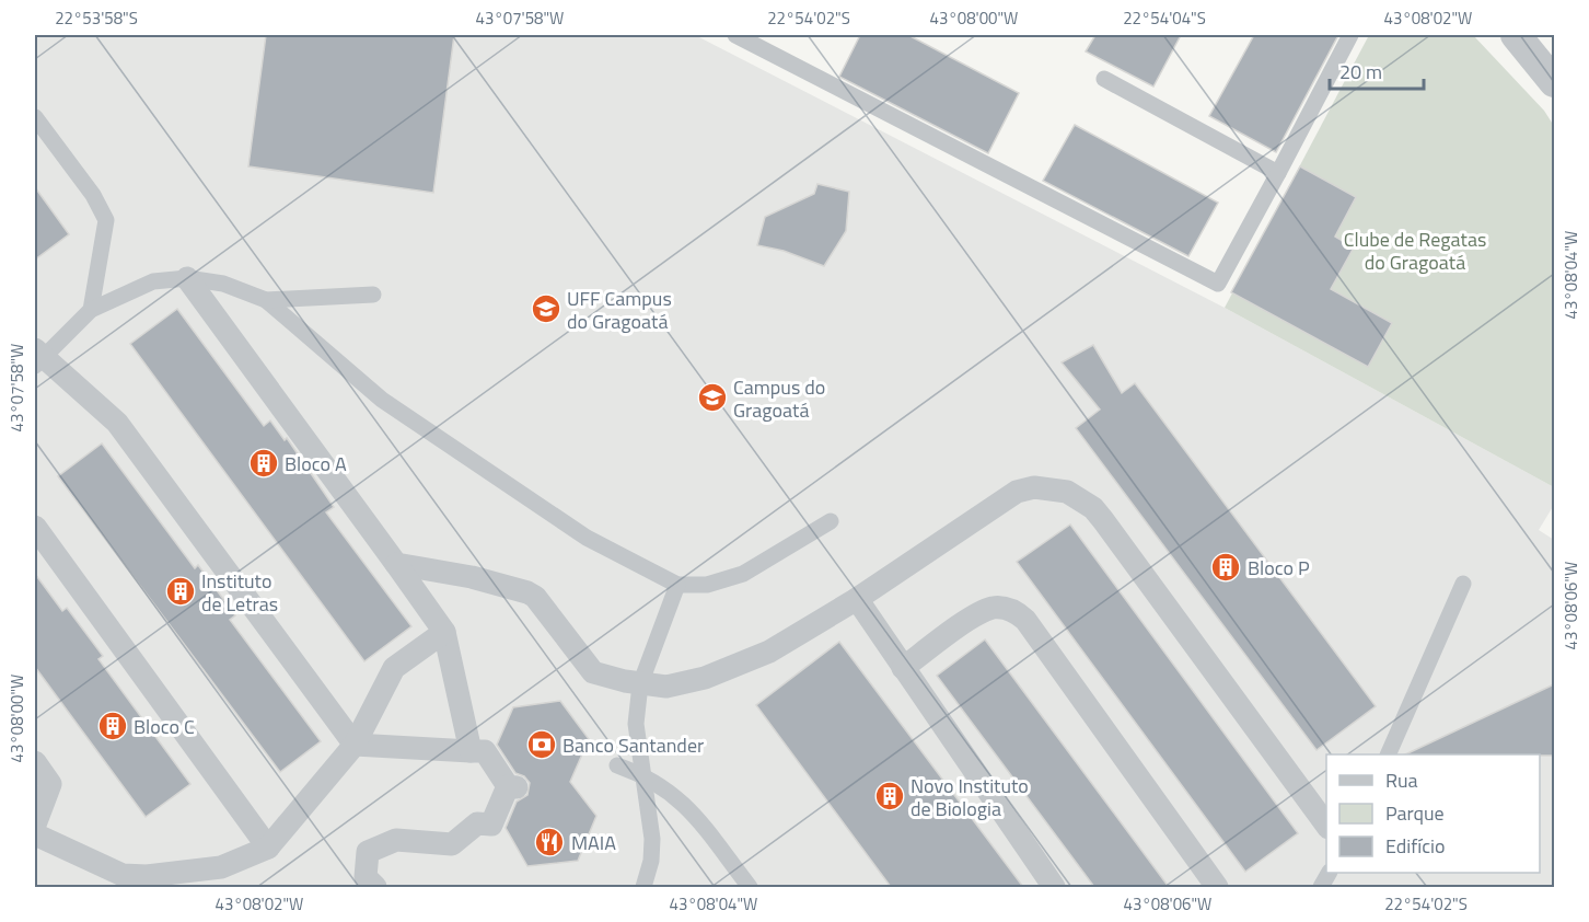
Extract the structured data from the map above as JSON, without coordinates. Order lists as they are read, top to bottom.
{
  "parks": ["Clube de Regatas do Gragoatá"],
  "places": {
    "school or university": ["UFF Campus do Gragoatá", "Campus do Gragoatá"],
    "building": [
      "Bloco A",
      "Bloco P",
      "Instituto de Letras",
      "Bloco C",
      "Novo Instituto de Biologia"
    ],
    "bank": ["Banco Santander"],
    "restaurant": ["MAIA"]
  },
  "legend": ["Rua", "Parque", "Edifício"],
  "scale_bar": "20 m",
  "coordinates": [
    "22°53'58\"S",
    "43°07'58\"W",
    "22°54'02\"S",
    "43°08'00\"W",
    "22°54'04\"S",
    "43°08'02\"W",
    "43°08'04\"W",
    "43°08'06\"W"
  ]
}
